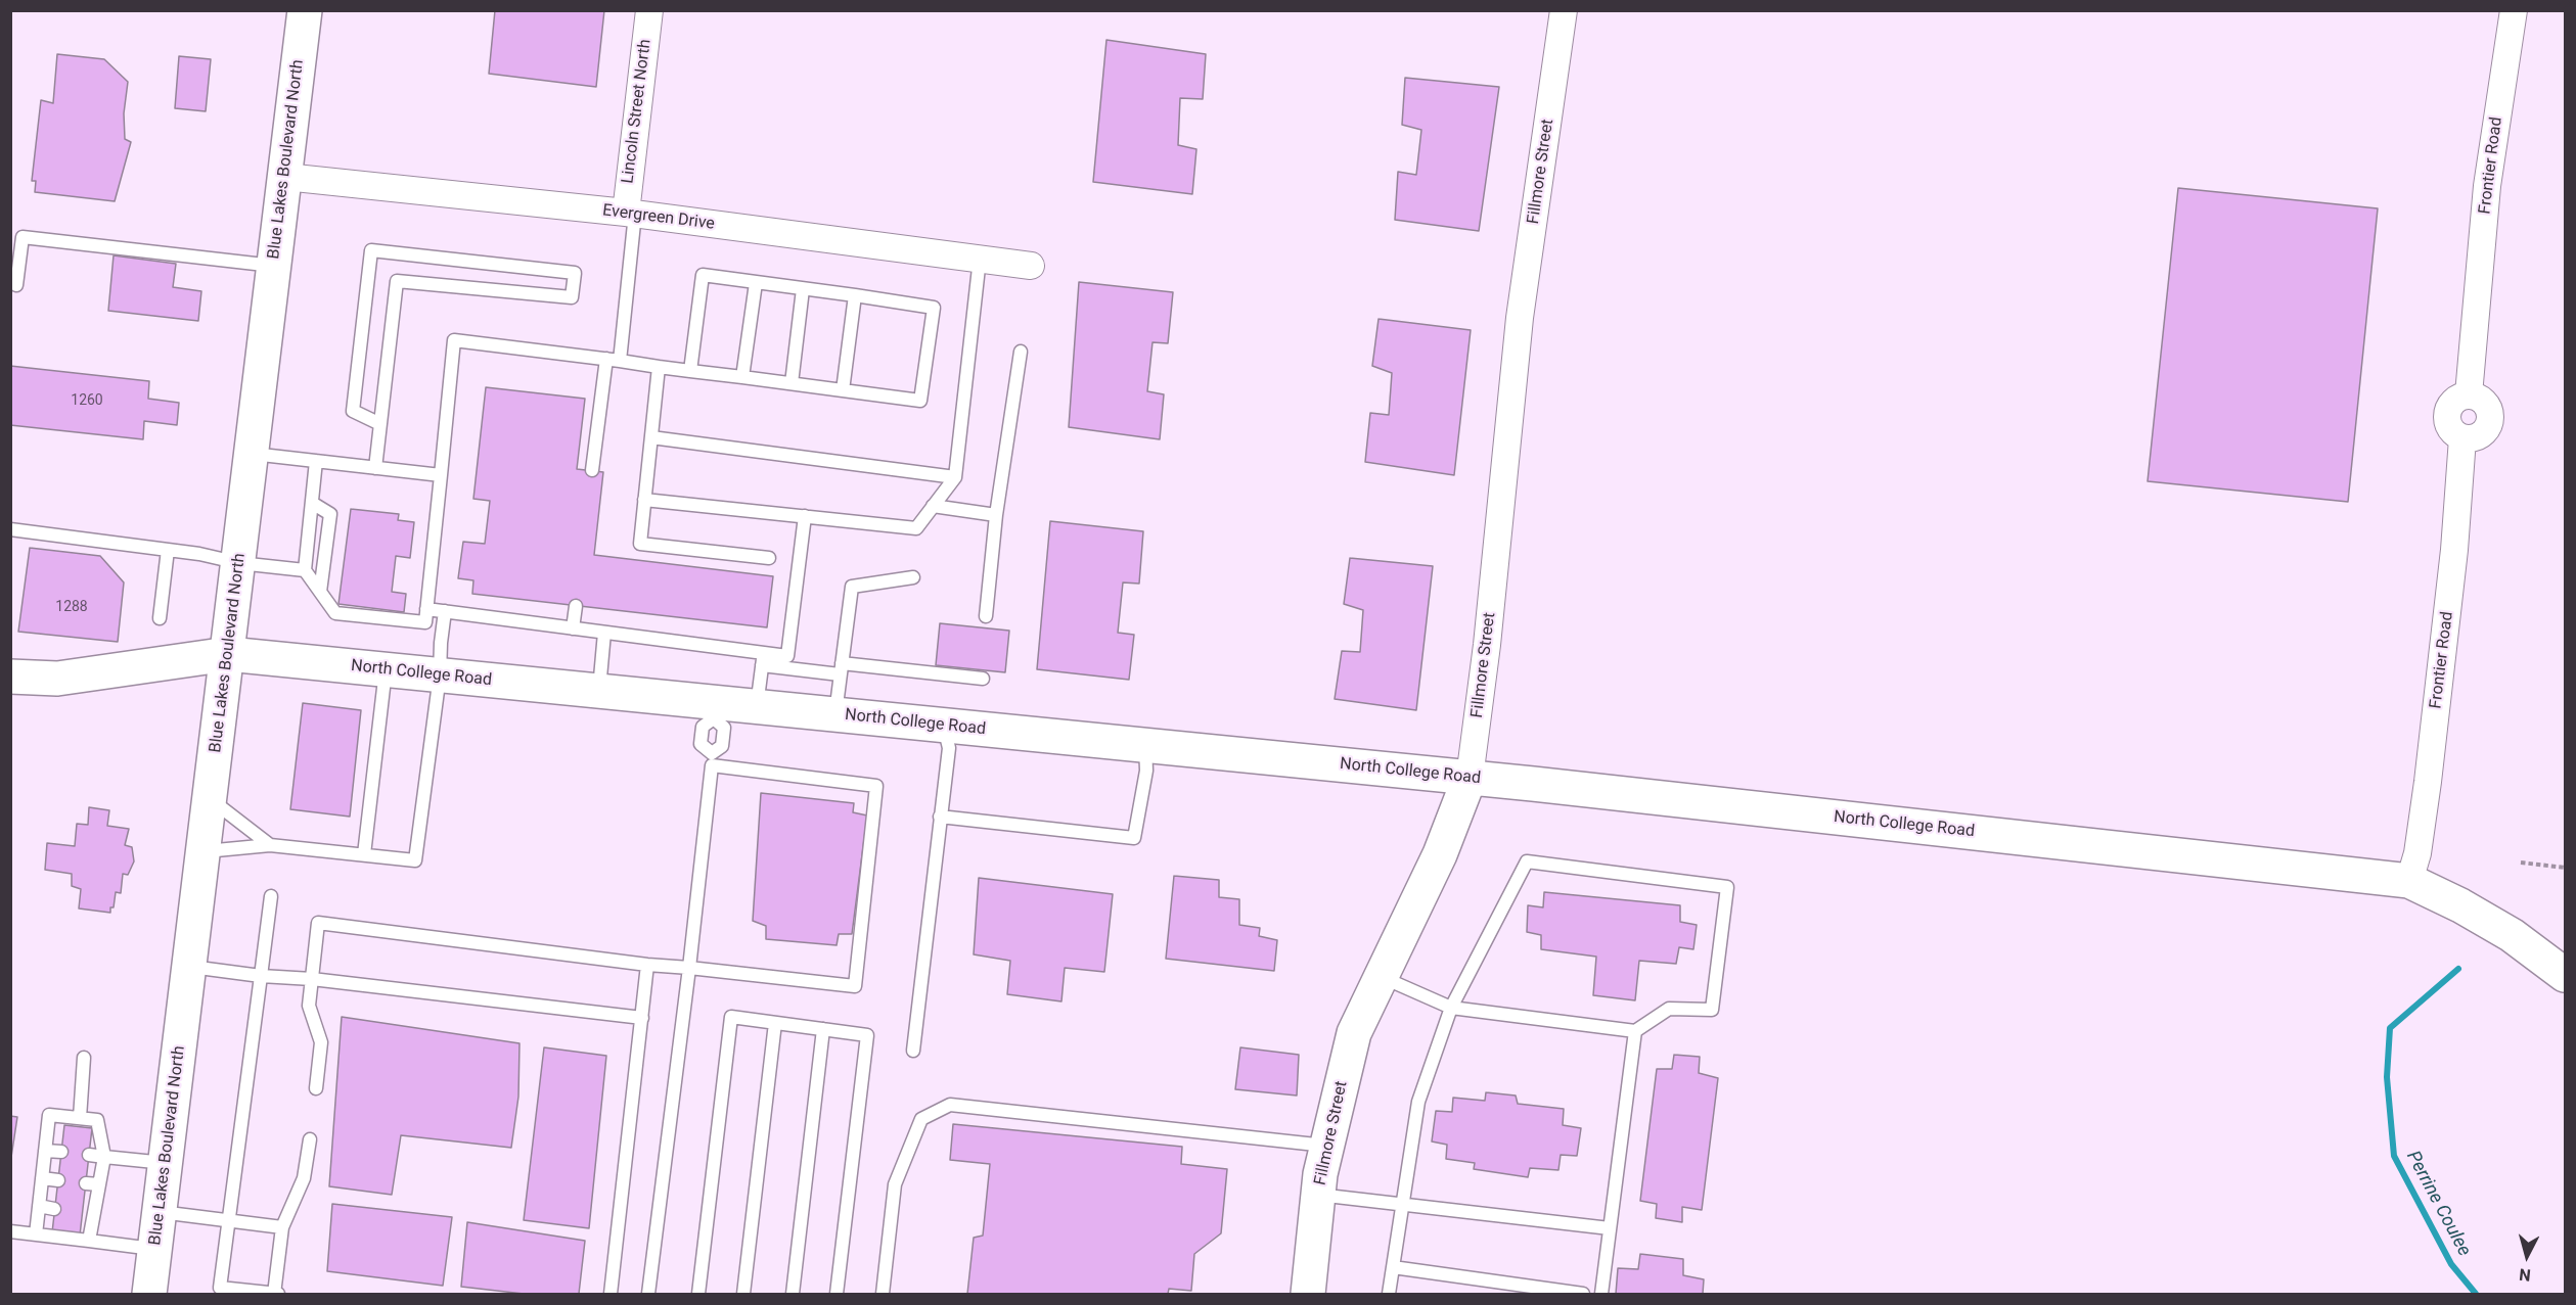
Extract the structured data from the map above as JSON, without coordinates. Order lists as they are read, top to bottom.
{
  "streets": {
    "main road": ["Blue Lakes Boulevard North", "Fillmore Street", "North College Road"],
    "street": ["Lincoln Street North", "Frontier Road", "Evergreen Drive"]
  },
  "crossings": [
    ["Lincoln Street North", "Evergreen Drive"],
    ["Blue Lakes Boulevard North", "Evergreen Drive"],
    ["Blue Lakes Boulevard North", "North College Road"],
    ["Frontier Road", "North College Road"],
    ["Fillmore Street", "North College Road"]
  ],
  "water": ["Perrine Coulee"],
  "house_numbers": ["1260", "1288"],
  "north": "bottom"
}
